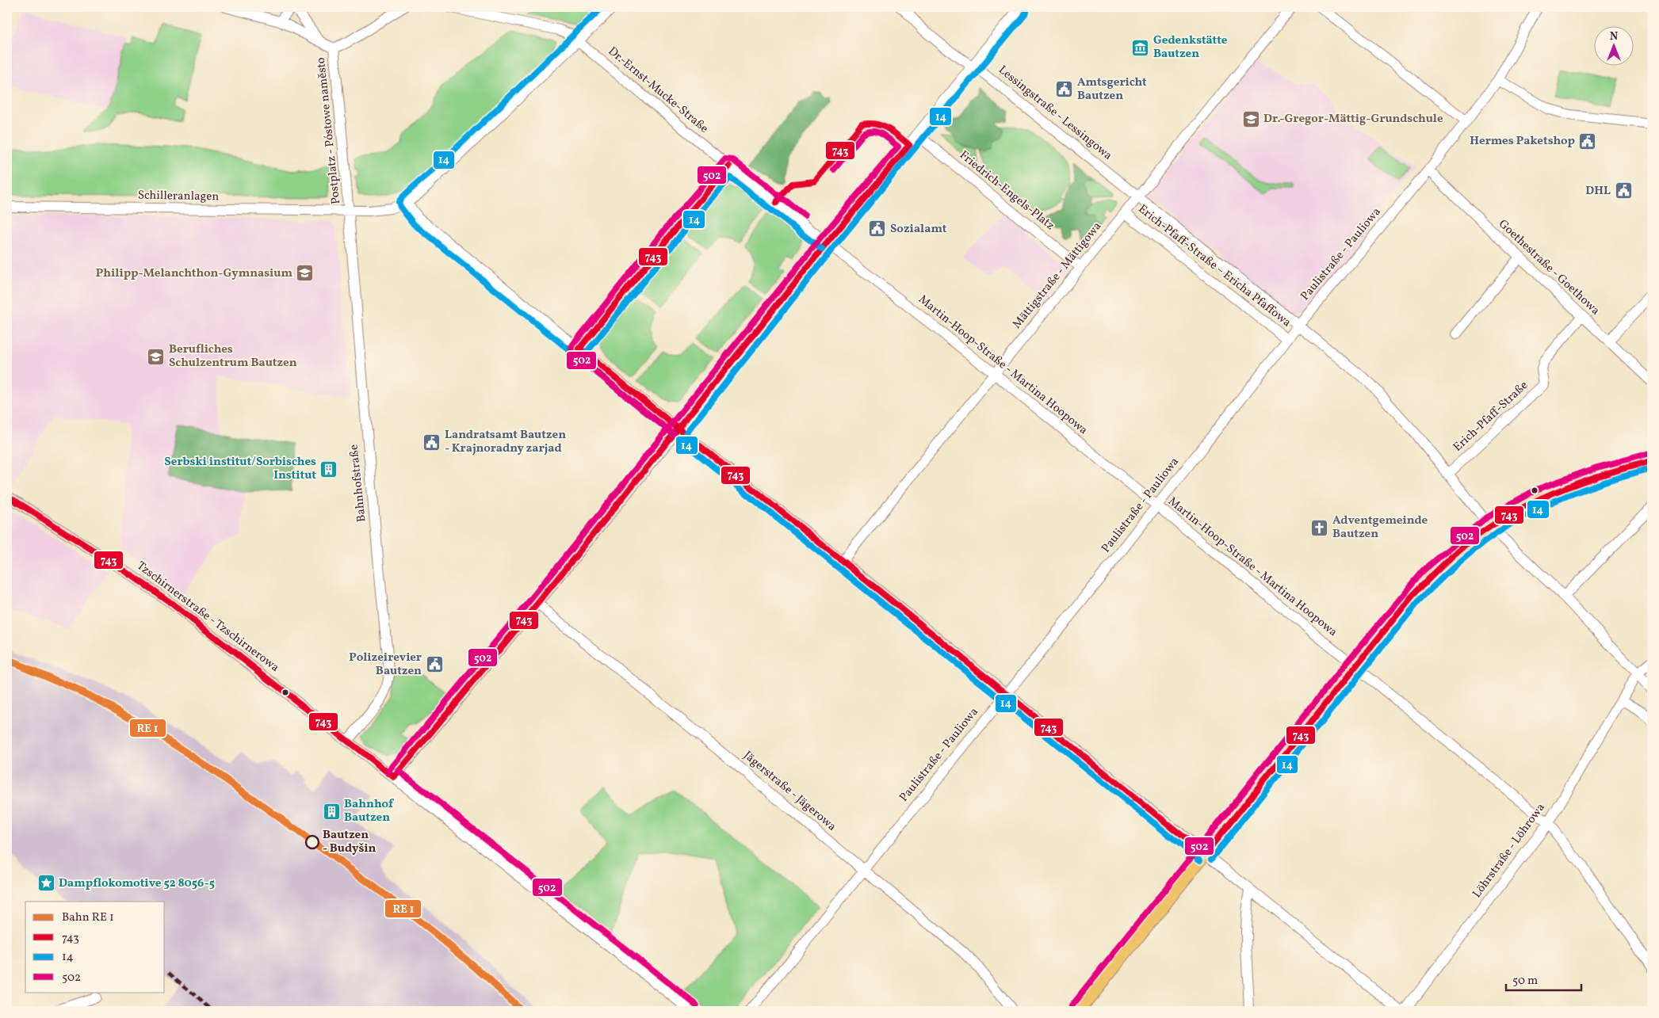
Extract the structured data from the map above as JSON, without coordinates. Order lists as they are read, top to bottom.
{
  "streets": {
    "street": [
      "Dr.-Ernst-Mucke-Straße",
      "Lessingstraße - Lessingowa",
      "Postplatz - Póstowe naměsto",
      "Friedrich-Engels-Platz",
      "Schilleranlagen",
      "Paulistraße - Pauliowa",
      "Erich-Pfaff-Straße – Ericha Pfaffowa",
      "Goethestraße - Goethowa",
      "Mättigstraße - Mättigowa",
      "Martin-Hoop-Straße - Martina Hoopowa",
      "Erich-Pfaff-Straße",
      "Bahnhofstraße",
      "Tzschirnerstraße - Tzschirnerowa",
      "Jägerstraße - Jägerowa",
      "Löhrstraße - Löhrowa"
    ]
  },
  "crossings": [
    ["Dr.-Ernst-Mucke-Straße", "Schilleranlagen"],
    ["Dr.-Ernst-Mucke-Straße", "Martin-Hoop-Straße - Martina Hoopowa"],
    ["Lessingstraße - Lessingowa", "Erich-Pfaff-Straße – Ericha Pfaffowa"],
    ["Lessingstraße - Lessingowa", "Mättigstraße - Mättigowa"],
    ["Postplatz - Póstowe naměsto", "Schilleranlagen"],
    ["Postplatz - Póstowe naměsto", "Bahnhofstraße"],
    ["Friedrich-Engels-Platz", "Mättigstraße - Mättigowa"],
    ["Schilleranlagen", "Bahnhofstraße"],
    ["Paulistraße - Pauliowa", "Erich-Pfaff-Straße – Ericha Pfaffowa"],
    ["Paulistraße - Pauliowa", "Goethestraße - Goethowa"],
    ["Paulistraße - Pauliowa", "Martin-Hoop-Straße - Martina Hoopowa"],
    ["Paulistraße - Pauliowa", "Jägerstraße - Jägerowa"],
    ["Erich-Pfaff-Straße – Ericha Pfaffowa", "Mättigstraße - Mättigowa"],
    ["Erich-Pfaff-Straße – Ericha Pfaffowa", "Erich-Pfaff-Straße"],
    ["Erich-Pfaff-Straße – Ericha Pfaffowa", "Löhrstraße - Löhrowa"],
    ["Goethestraße - Goethowa", "Erich-Pfaff-Straße"],
    ["Mättigstraße - Mättigowa", "Martin-Hoop-Straße - Martina Hoopowa"],
    ["Martin-Hoop-Straße - Martina Hoopowa", "Löhrstraße - Löhrowa"],
    ["Bahnhofstraße", "Tzschirnerstraße - Tzschirnerowa"]
  ],
  "places": {
    "museum": ["Gedenkstätte Bautzen"],
    "public building": [
      "Amtsgericht Bautzen",
      "Hermes Paketshop",
      "DHL",
      "Sozialamt",
      "Landratsamt Bautzen - Krajnoradny zarjad",
      "Polizeirevier Bautzen"
    ],
    "school or university": ["Dr.-Gregor-Mättig-Grundschule", "Philipp-Melanchthon-Gymnasium", "Berufliches Schulzentrum Bautzen"],
    "building": ["Serbski institut/Sorbisches Institut", "Bahnhof Bautzen"],
    "church": ["Adventgemeinde Bautzen"],
    "other": ["Bautzen - Budyšin"],
    "place": ["Dampflokomotive 52 8056-5"]
  },
  "lines": ["transit line 14", "transit line 743", "transit line 502"],
  "legend": [
    "Bahn RE 1",
    "743",
    "14",
    "502"
  ],
  "scale_bar": "50 m",
  "north": "top"
}
